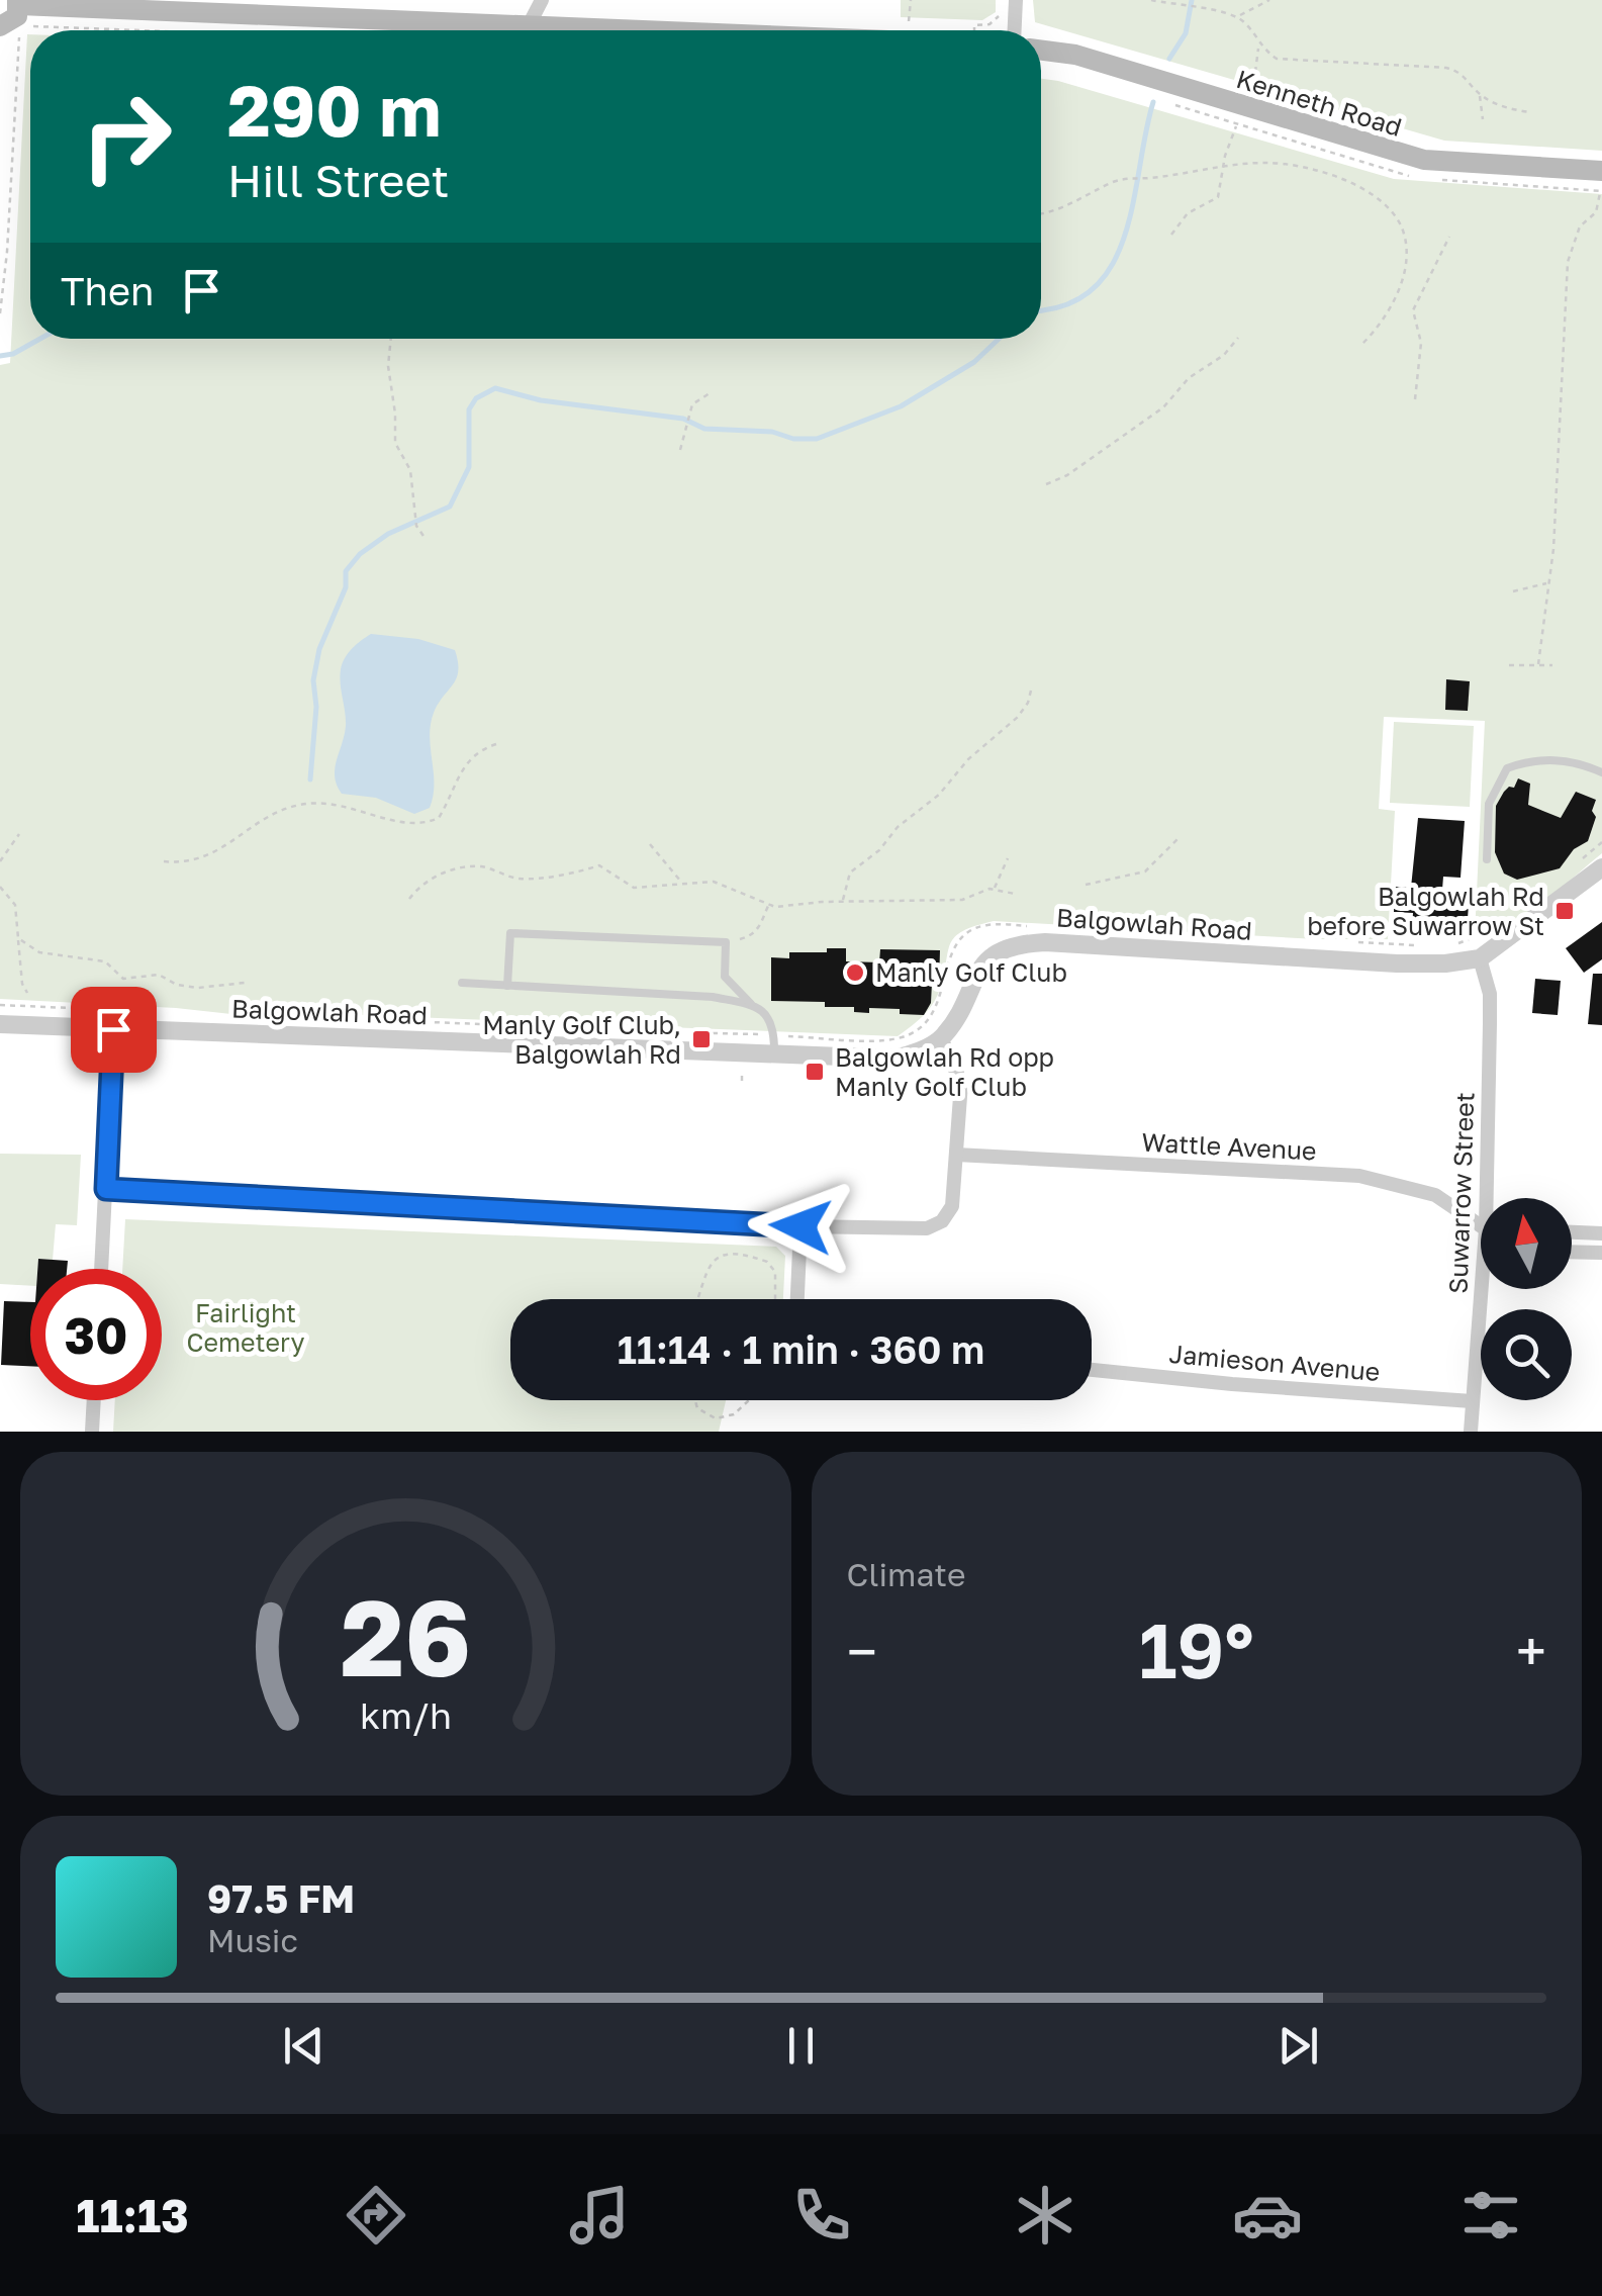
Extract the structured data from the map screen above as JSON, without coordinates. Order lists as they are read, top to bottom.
{
  "streets": {
    "main road": ["Kenneth Road"],
    "street": [
      "Balgowlah Road",
      "Wattle Avenue",
      "Suwarrow Street",
      "Jamieson Avenue"
    ]
  },
  "crossings": [
    ["Balgowlah Road", "Suwarrow Street"],
    ["Suwarrow Street", "Jamieson Avenue"]
  ],
  "parks": ["Fairlight Cemetery"],
  "places": {
    "transit": ["Balgowlah Rd before Suwarrow St", "Manly Golf Club, Balgowlah Rd", "Balgowlah Rd opp Manly Golf Club"],
    "other": ["Manly Golf Club"]
  },
  "north": "top",
  "page": {
    "turn": ["290 m", "Hill Street"],
    "then": "Then",
    "limit": "30",
    "trip": "11:14 · 1 min · 360 m",
    "tile": "Climate",
    "heat": ["−", "19°", "+"],
    "song": ["97.5 FM", "Music"],
    "tabs": "11:13",
    "gauge": ["26", "km/h"]
  }
}
